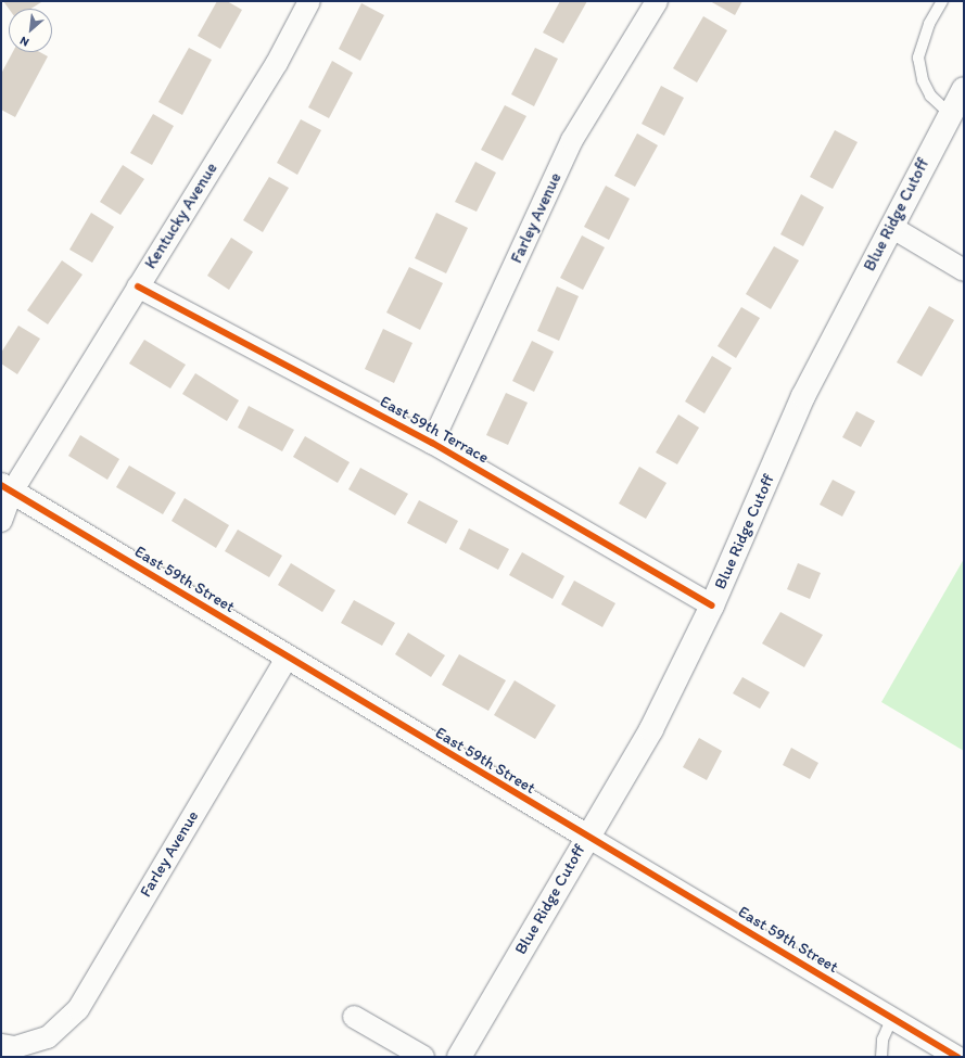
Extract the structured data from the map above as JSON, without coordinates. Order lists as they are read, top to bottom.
{
  "streets": {
    "main road": ["Blue Ridge Cutoff", "East 59th Street"],
    "street": ["Kentucky Avenue", "Farley Avenue", "East 59th Terrace"]
  },
  "crossings": [
    ["Blue Ridge Cutoff", "East 59th Terrace"],
    ["Blue Ridge Cutoff", "East 59th Street"],
    ["Kentucky Avenue", "East 59th Terrace"],
    ["Kentucky Avenue", "East 59th Street"],
    ["Farley Avenue", "East 59th Terrace"],
    ["Farley Avenue", "East 59th Street"]
  ],
  "north": "bottom left"
}
